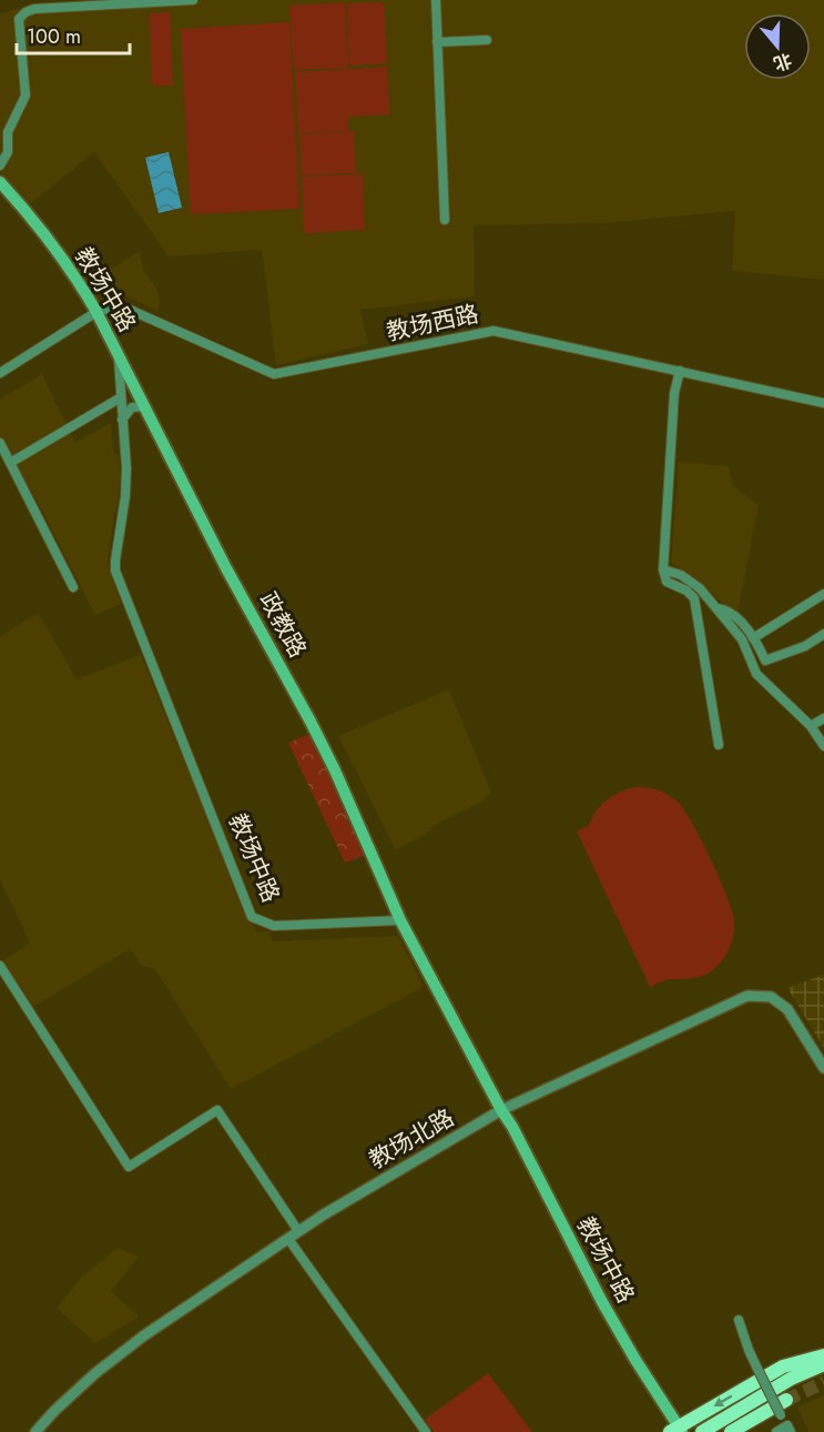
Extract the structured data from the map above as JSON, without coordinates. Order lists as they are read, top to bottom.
{
  "streets": {
    "main road": ["教场中路", "政教路"],
    "street": ["教场西路", "教场北路"]
  },
  "crossings": [
    ["教场中路", "教场西路"],
    ["教场中路", "政教路"],
    ["教场中路", "教场北路"]
  ],
  "scale_bar": "100 m",
  "north": "bottom"
}
